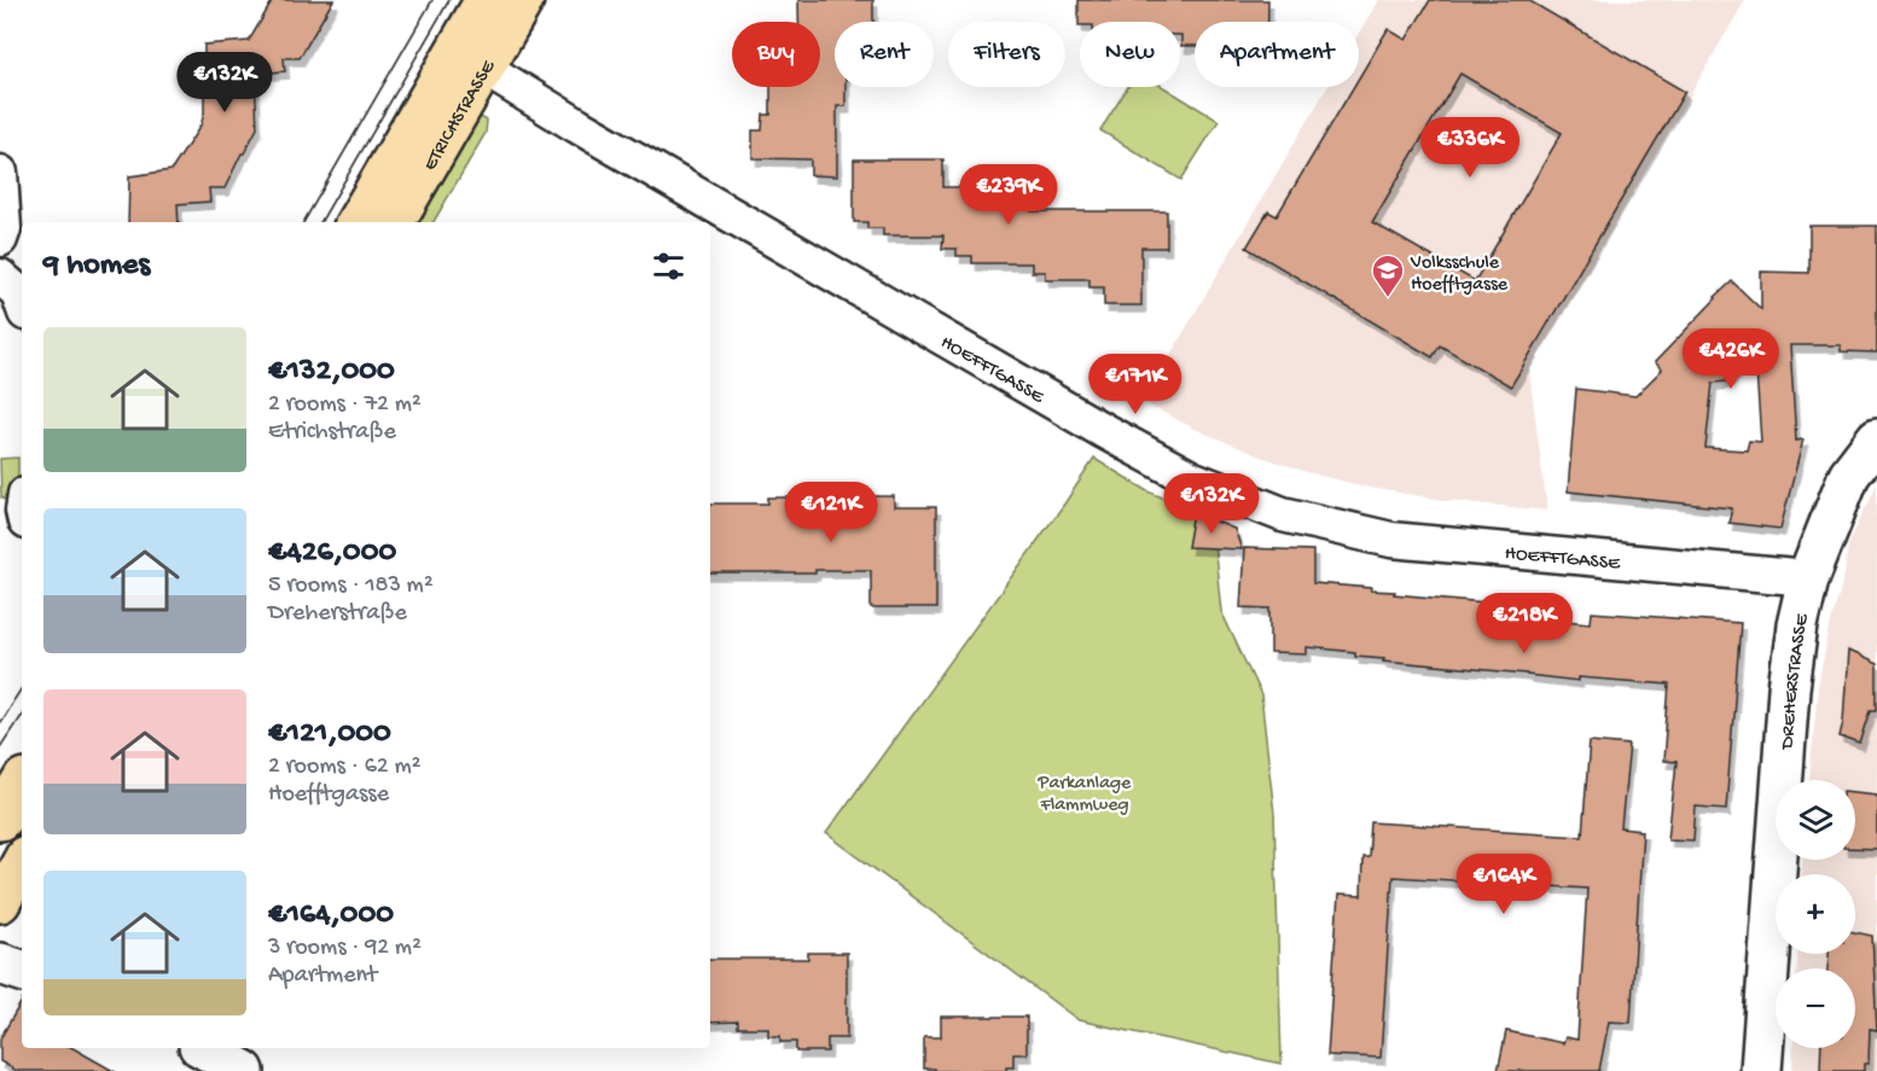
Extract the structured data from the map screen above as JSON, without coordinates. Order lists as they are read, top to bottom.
{
  "streets": {
    "main road": ["ETRICHSTRASSE"],
    "street": ["HOEFFTGASSE", "DREHERSTRASSE"]
  },
  "crossings": [
    ["ETRICHSTRASSE", "HOEFFTGASSE"],
    ["HOEFFTGASSE", "DREHERSTRASSE"]
  ],
  "parks": ["Parkanlage Flammweg"],
  "places": {
    "school or university": ["Volksschule Hoefftgasse"]
  },
  "page": {
    "chip": [
      "Buy",
      "Rent",
      "Filters",
      "New",
      "Apartment"
    ],
    "price": [
      "€132K",
      "€336K",
      "€239K",
      "€426K",
      "€171K",
      "€132K",
      "€121K",
      "€218K",
      "€164K"
    ],
    "heading": "9 homes",
    "list": [
      {
        "name": "€132,000",
        "note": "2 rooms · 72 m² · Etrichstraße"
      },
      {
        "name": "€426,000",
        "note": "5 rooms · 183 m² · Dreherstraße"
      },
      {
        "name": "€121,000",
        "note": "2 rooms · 62 m² · Hoefftgasse"
      },
      {
        "name": "€164,000",
        "note": "3 rooms · 92 m² · Apartment"
      }
    ],
    "map_buttons": ["+", "−"]
  }
}
